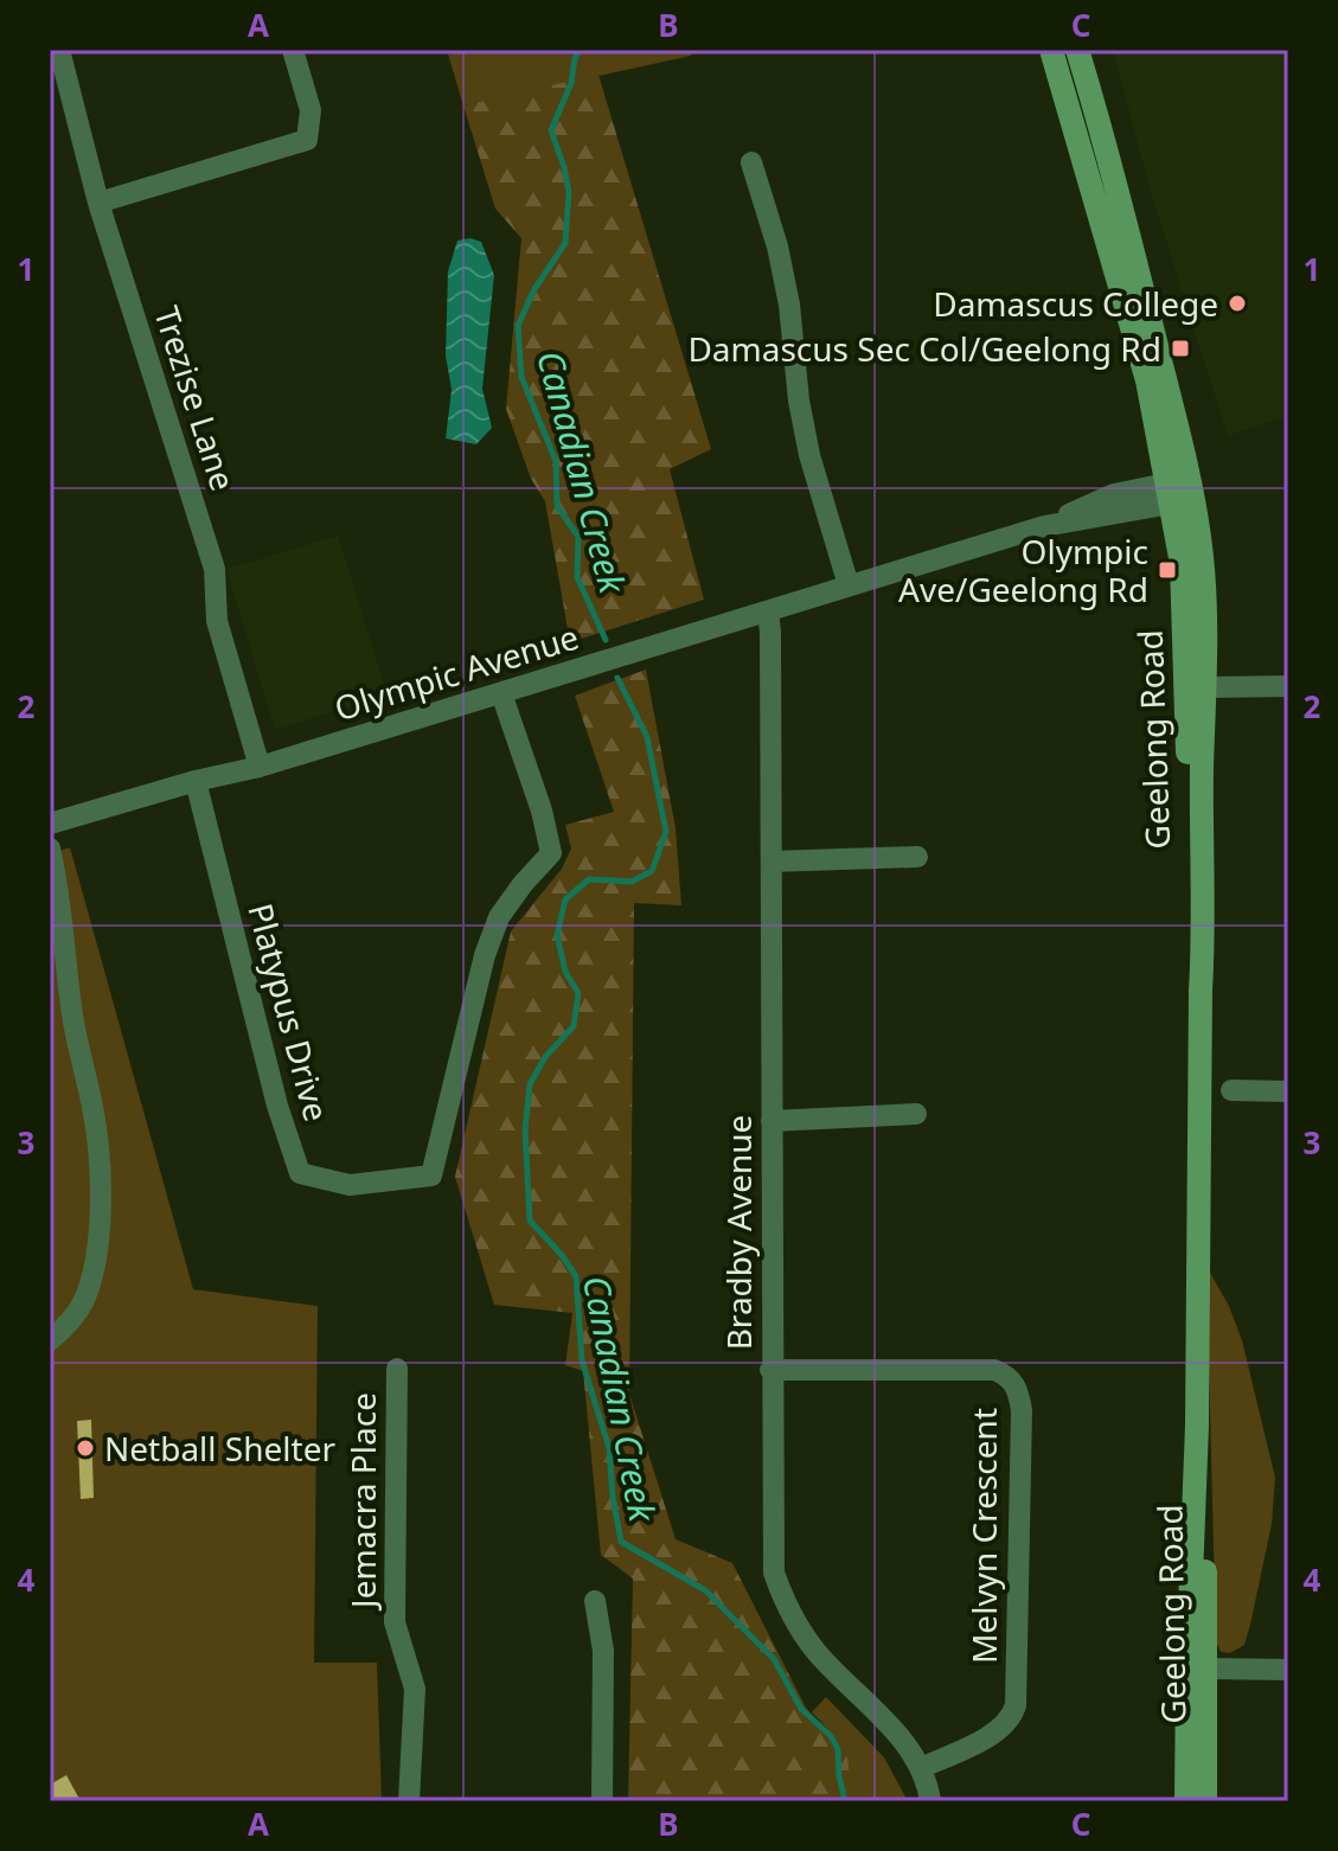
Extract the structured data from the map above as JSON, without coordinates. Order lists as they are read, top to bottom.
{
  "streets": {
    "main road": ["Geelong Road"],
    "street": [
      "Trezise Lane",
      "Olympic Avenue",
      "Platypus Drive",
      "Bradby Avenue",
      "Jemacra Place",
      "Melvyn Crescent"
    ]
  },
  "crossings": [
    ["Trezise Lane", "Olympic Avenue"],
    ["Olympic Avenue", "Geelong Road"],
    ["Olympic Avenue", "Platypus Drive"],
    ["Olympic Avenue", "Bradby Avenue"],
    ["Bradby Avenue", "Melvyn Crescent"]
  ],
  "water": ["Canadian Creek"],
  "places": {
    "other": ["Damascus College", "Netball Shelter"],
    "transit": ["Damascus Sec Col/Geelong Rd", "Olympic Ave/Geelong Rd"]
  },
  "grid": {
    "columns": ["A", "B", "C"],
    "rows": [
      "1",
      "2",
      "3",
      "4"
    ]
  }
}
